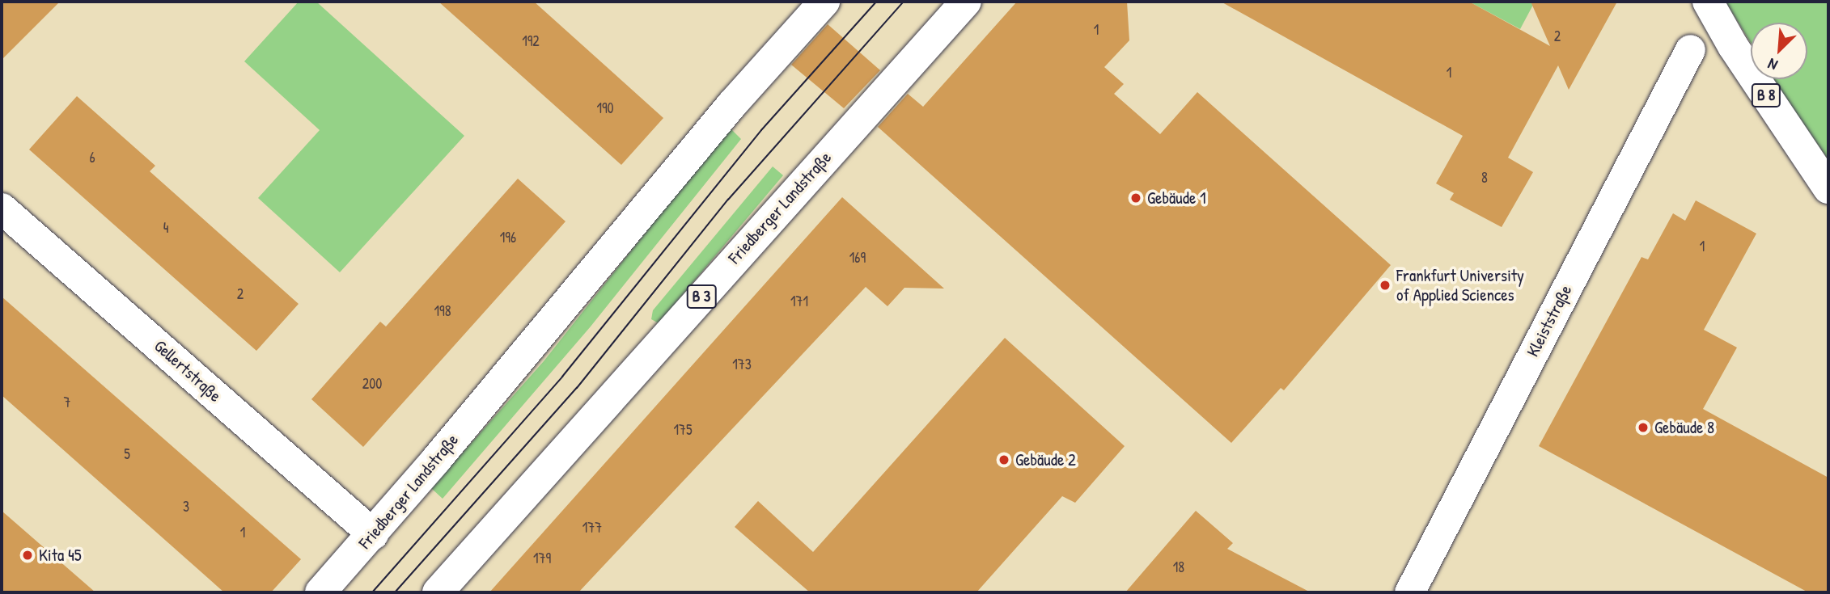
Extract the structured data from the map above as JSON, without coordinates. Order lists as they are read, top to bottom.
{
  "streets": {
    "main road": [
      "B 8",
      "Friedberger Landstraße",
      "B 3",
      "Gellertstraße"
    ],
    "street": ["Kleiststraße"]
  },
  "crossings": [
    ["Friedberger Landstraße", "Gellertstraße"]
  ],
  "places": [
    "Gebäude 1",
    "Frankfurt University of Applied Sciences",
    "Gebäude 8",
    "Gebäude 2",
    "Kita 45"
  ],
  "house_numbers": [
    "1",
    "2",
    "192",
    "1",
    "190",
    "6",
    "8",
    "4",
    "196",
    "1",
    "169",
    "2",
    "171",
    "198",
    "173",
    "200",
    "7",
    "175",
    "5",
    "3",
    "177",
    "1",
    "179",
    "18"
  ],
  "north": "bottom left"
}
